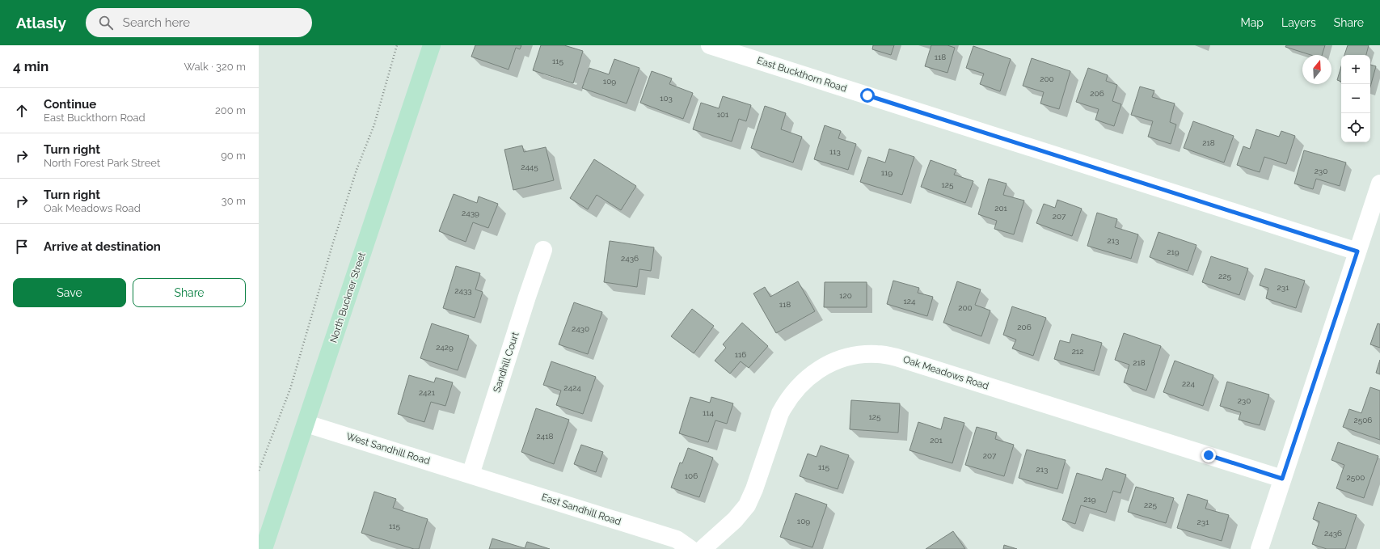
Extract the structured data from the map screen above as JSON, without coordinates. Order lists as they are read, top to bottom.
{
  "streets": {
    "main road": ["North Buckner Street"],
    "street": [
      "East Buckthorn Road",
      "Sandhill Court",
      "Oak Meadows Road",
      "West Sandhill Road",
      "East Sandhill Road"
    ]
  },
  "crossings": [
    ["North Buckner Street", "West Sandhill Road"],
    ["Sandhill Court", "West Sandhill Road"],
    ["Sandhill Court", "East Sandhill Road"],
    ["West Sandhill Road", "East Sandhill Road"]
  ],
  "house_numbers": [
    "118",
    "115",
    "200",
    "109",
    "206",
    "103",
    "101",
    "218",
    "113",
    "2445",
    "230",
    "119",
    "125",
    "201",
    "2439",
    "207",
    "213",
    "219",
    "2436",
    "225",
    "231",
    "2433",
    "120",
    "124",
    "118",
    "200",
    "206",
    "2430",
    "2429",
    "212",
    "116",
    "218",
    "224",
    "2424",
    "2421",
    "230",
    "114",
    "125",
    "2506",
    "2418",
    "201",
    "207",
    "115",
    "213",
    "106",
    "2500",
    "219",
    "225",
    "109",
    "231",
    "115",
    "2436"
  ],
  "north": "top",
  "page": {
    "header": "Atlasly",
    "search": "Search here",
    "nav": ["Map", "Layers", "Share"],
    "heading": ["4 min", "Walk · 320 m"],
    "map_buttons": ["+", "−"],
    "list": [
      ["Continue", "East Buckthorn Road", "200 m"],
      ["Turn right", "North Forest Park Street", "90 m"],
      ["Turn right", "Oak Meadows Road", "30 m"],
      "Arrive at destination"
    ],
    "buttons": ["Save", "Share"]
  }
}
